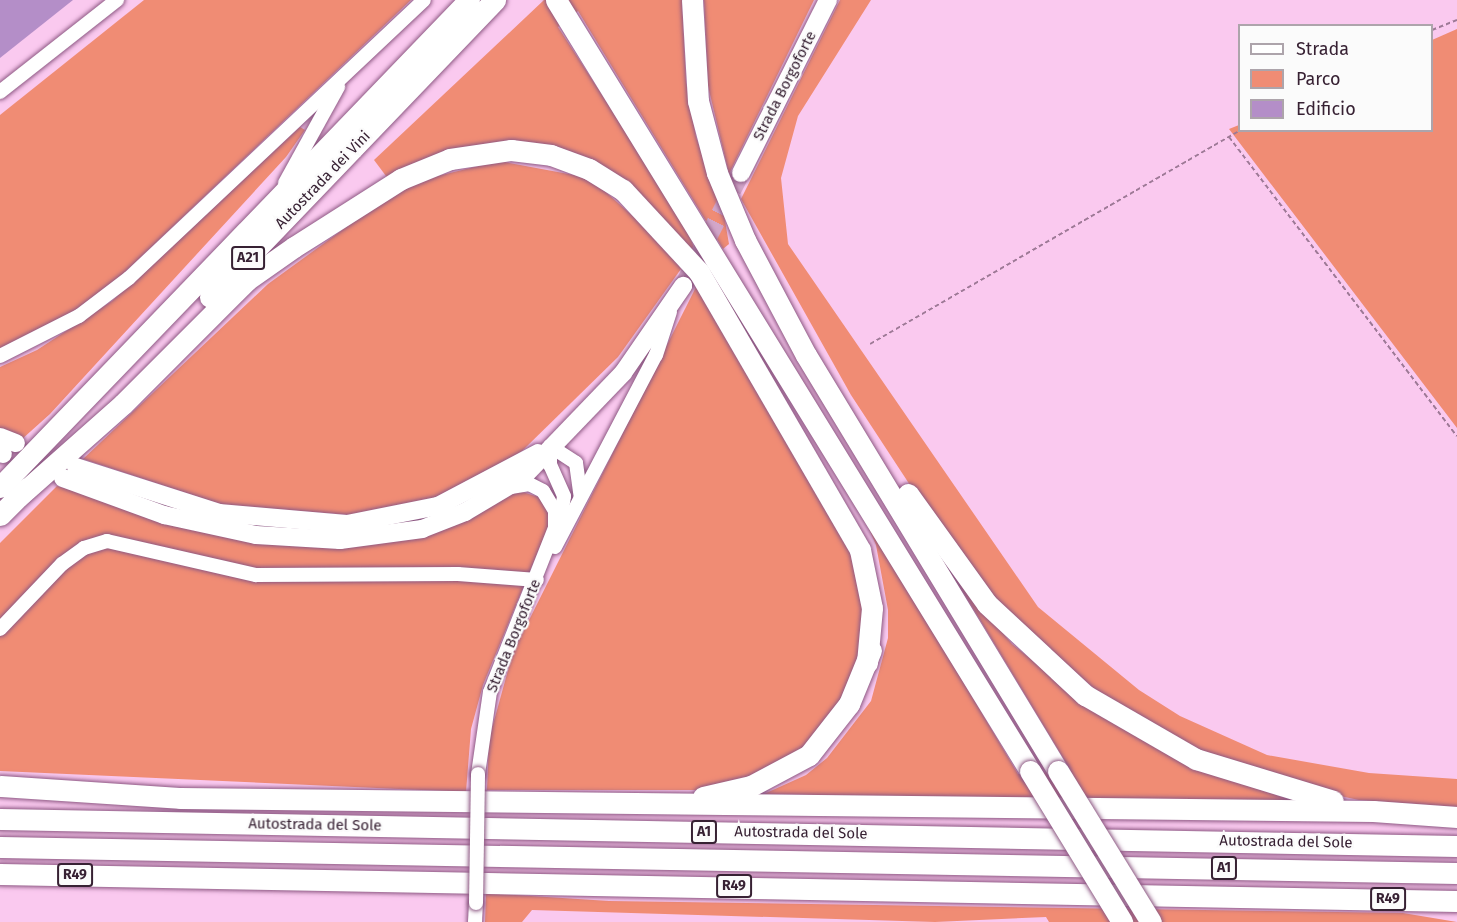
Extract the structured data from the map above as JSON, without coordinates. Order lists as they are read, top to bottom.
{
  "streets": {
    "highway": [
      "Autostrada dei Vini",
      "A21",
      "Autostrada del Sole",
      "A1",
      "R49"
    ],
    "main road": ["Strada Borgoforte"]
  },
  "legend": ["Strada", "Parco", "Edificio"]
}
